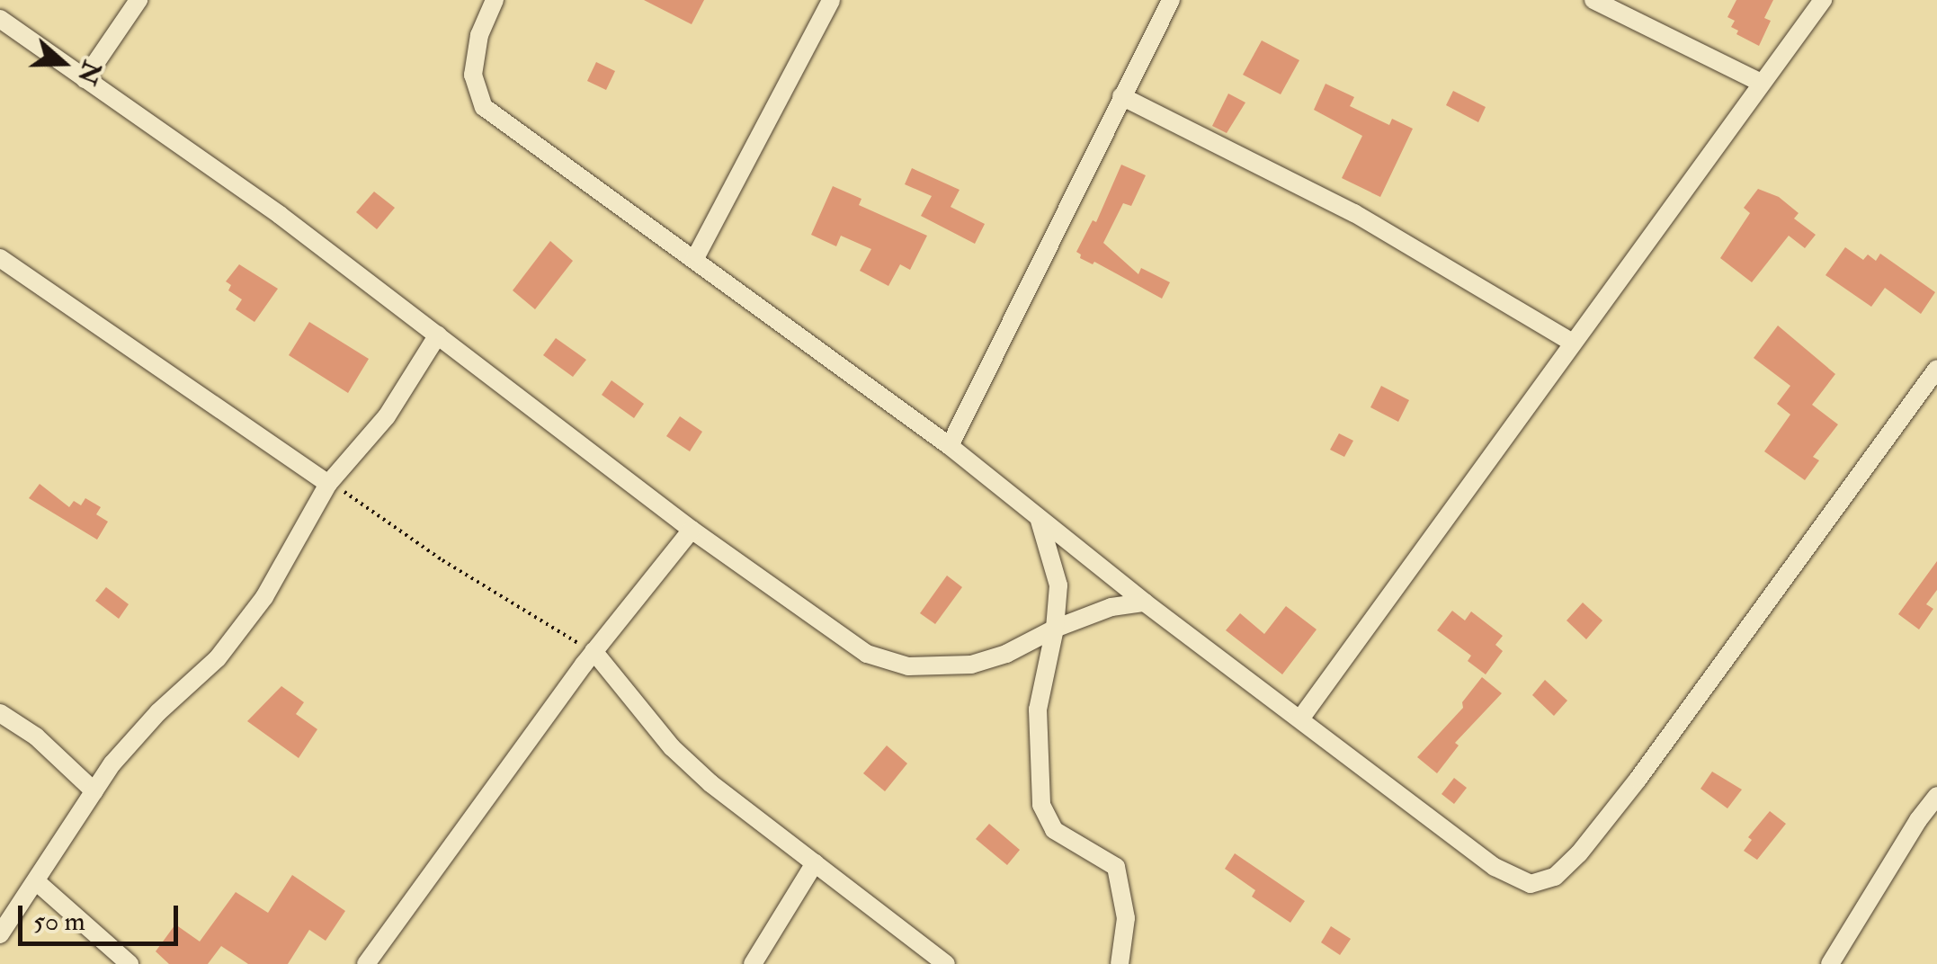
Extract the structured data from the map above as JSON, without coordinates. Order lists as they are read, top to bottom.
{
  "scale_bar": "50 m",
  "north": "right"
}
